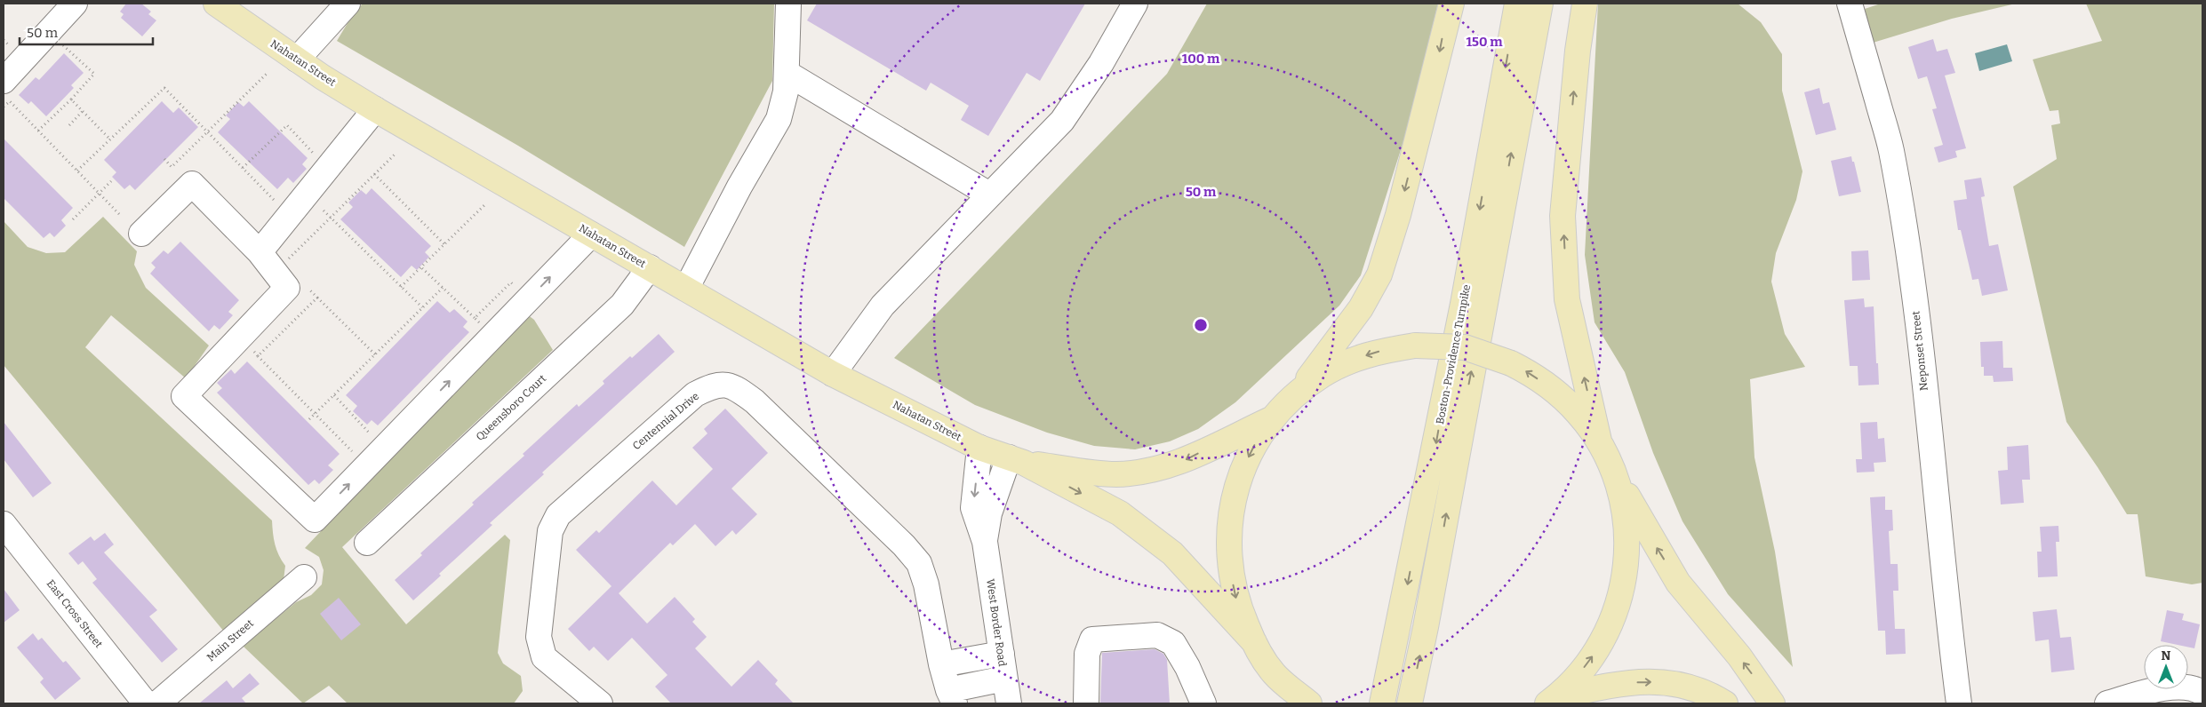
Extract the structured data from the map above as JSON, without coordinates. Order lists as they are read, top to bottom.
{
  "streets": {
    "main road": ["Nahatan Street", "Boston-Providence Turnpike"],
    "street": [
      "Neponset Street",
      "Queensboro Court",
      "Centennial Drive",
      "East Cross Street",
      "West Border Road",
      "Main Street"
    ]
  },
  "crossings": [
    ["Nahatan Street", "Queensboro Court"],
    ["Centennial Drive", "West Border Road"]
  ],
  "scale_bar": "50 m",
  "north": "top",
  "rings": ["150 m", "100 m", "50 m"]
}
